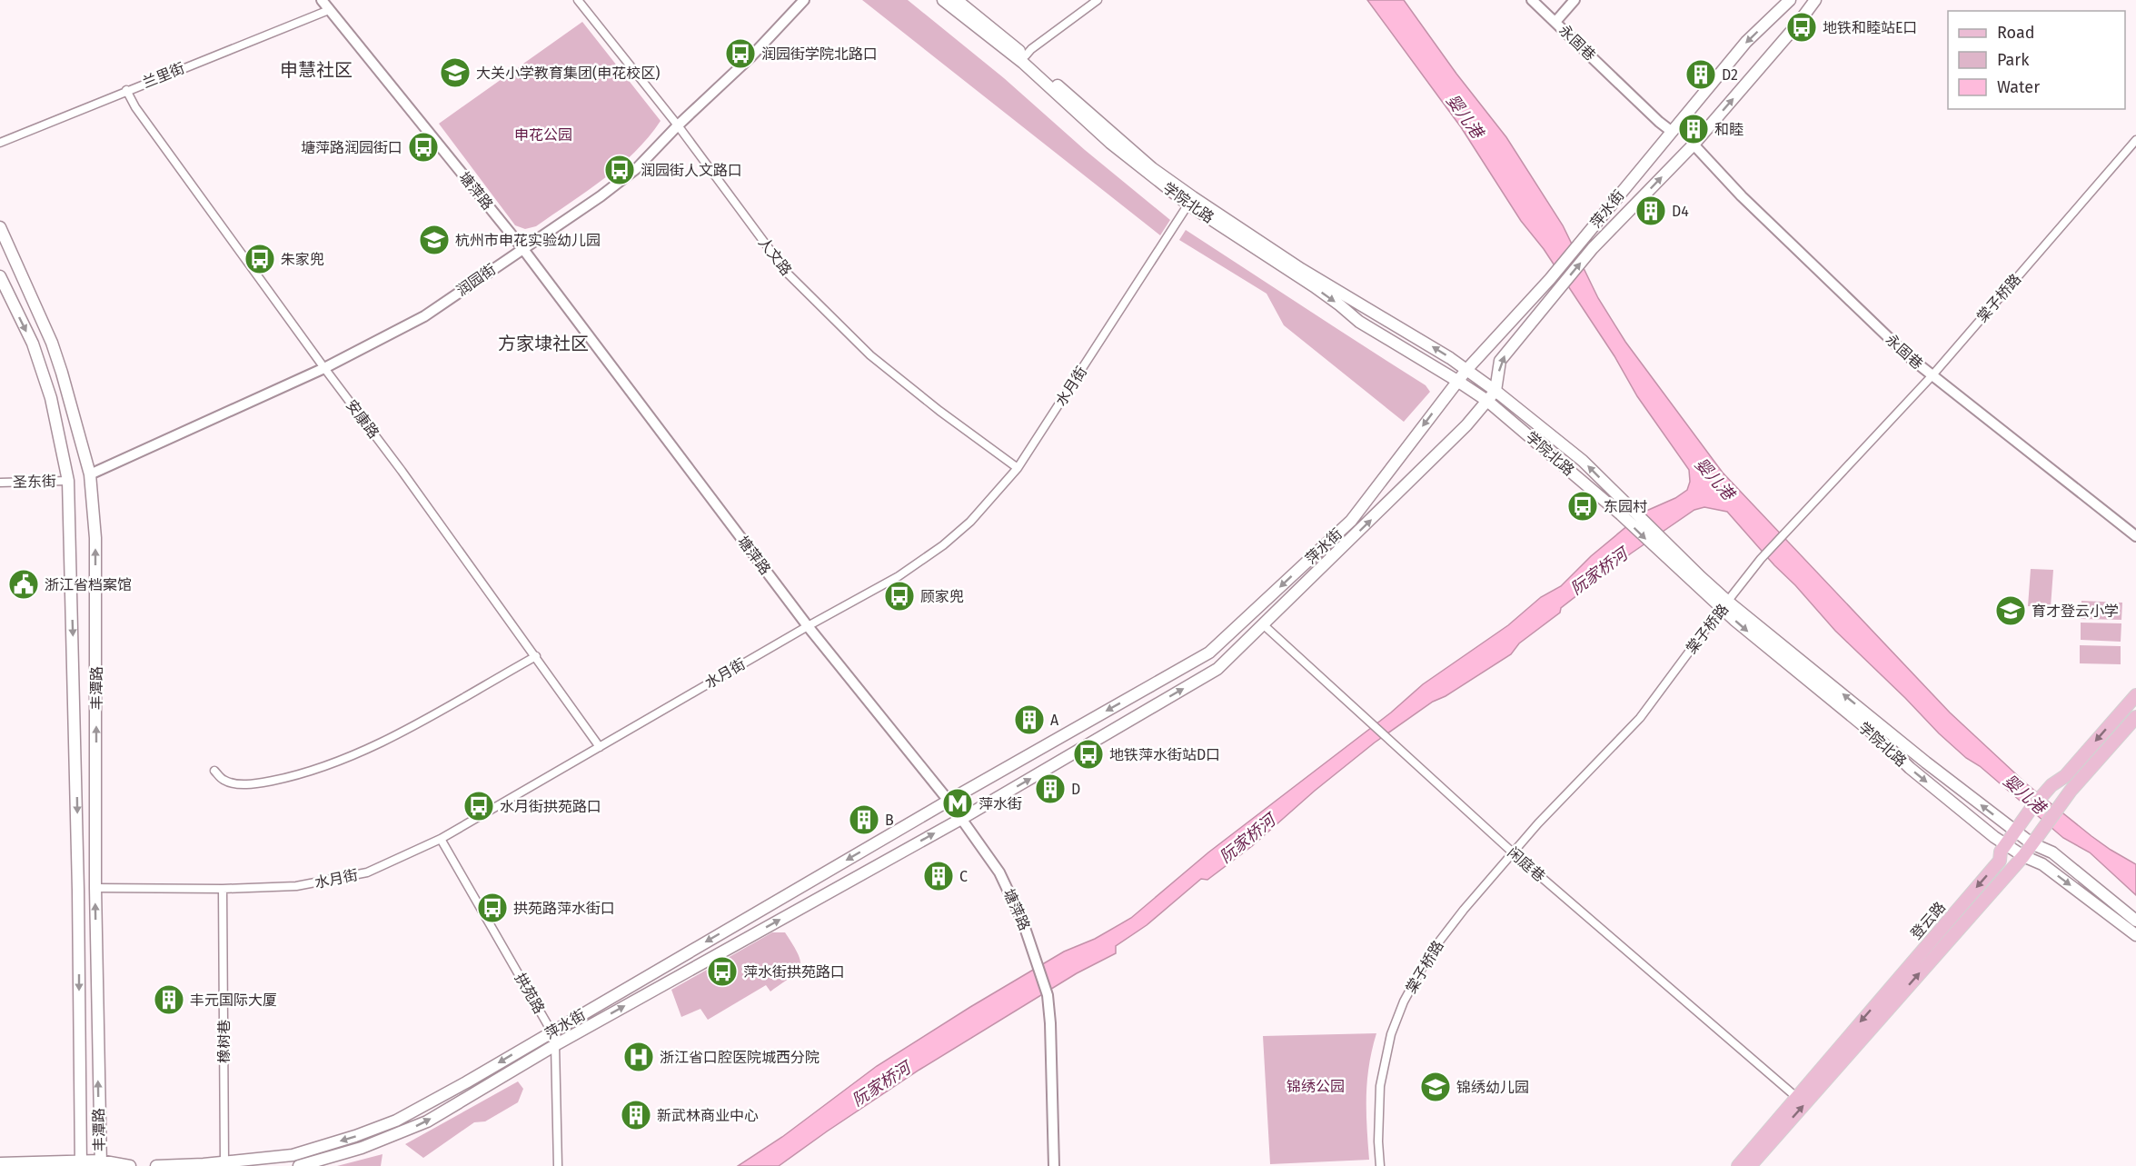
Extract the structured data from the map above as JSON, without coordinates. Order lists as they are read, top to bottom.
{
  "streets": {
    "main road": [
      "学院北路",
      "萍水街",
      "丰潭路",
      "登云路"
    ],
    "street": [
      "永固巷",
      "兰里街",
      "塘萍路",
      "人文路",
      "润园街",
      "棠子桥路",
      "水月街",
      "安康路",
      "圣东街",
      "闲庭巷",
      "拱苑路",
      "橡树巷"
    ]
  },
  "crossings": [
    ["永固巷", "萍水街"],
    ["永固巷", "棠子桥路"],
    ["兰里街", "塘萍路"],
    ["兰里街", "安康路"],
    ["塘萍路", "萍水街"],
    ["塘萍路", "润园街"],
    ["塘萍路", "水月街"],
    ["学院北路", "萍水街"],
    ["学院北路", "棠子桥路"],
    ["学院北路", "水月街"],
    ["学院北路", "登云路"],
    ["萍水街", "闲庭巷"],
    ["萍水街", "拱苑路"],
    ["萍水街", "橡树巷"],
    ["人文路", "润园街"],
    ["人文路", "水月街"],
    ["润园街", "安康路"],
    ["润园街", "丰潭路"],
    ["棠子桥路", "闲庭巷"],
    ["水月街", "安康路"],
    ["水月街", "丰潭路"],
    ["水月街", "拱苑路"],
    ["水月街", "橡树巷"],
    ["圣东街", "丰潭路"],
    ["闲庭巷", "登云路"]
  ],
  "districts": ["申慧社区", "方家埭社区"],
  "water": ["婴儿港", "阮家桥河"],
  "parks": ["申花公园", "锦绣公园"],
  "places": {
    "bus stop": [
      "地铁和睦站E口",
      "润园街学院北路口",
      "塘萍路润园街口",
      "润园街人文路口",
      "朱家兜",
      "东园村",
      "顾家兜",
      "地铁萍水街站D口",
      "水月街拱苑路口",
      "拱苑路萍水街口",
      "萍水街拱苑路口"
    ],
    "school or university": [
      "大关小学教育集团(申花校区)",
      "杭州市申花实验幼儿园",
      "育才登云小学",
      "锦绣幼儿园"
    ],
    "building": [
      "D2",
      "和睦",
      "D4",
      "A",
      "D",
      "B",
      "C",
      "丰元国际大厦",
      "新武林商业中心"
    ],
    "public building": ["浙江省档案馆"],
    "metro station": ["萍水街"],
    "hospital": ["浙江省口腔医院城西分院"]
  },
  "legend": ["Road", "Park", "Water"]
}
